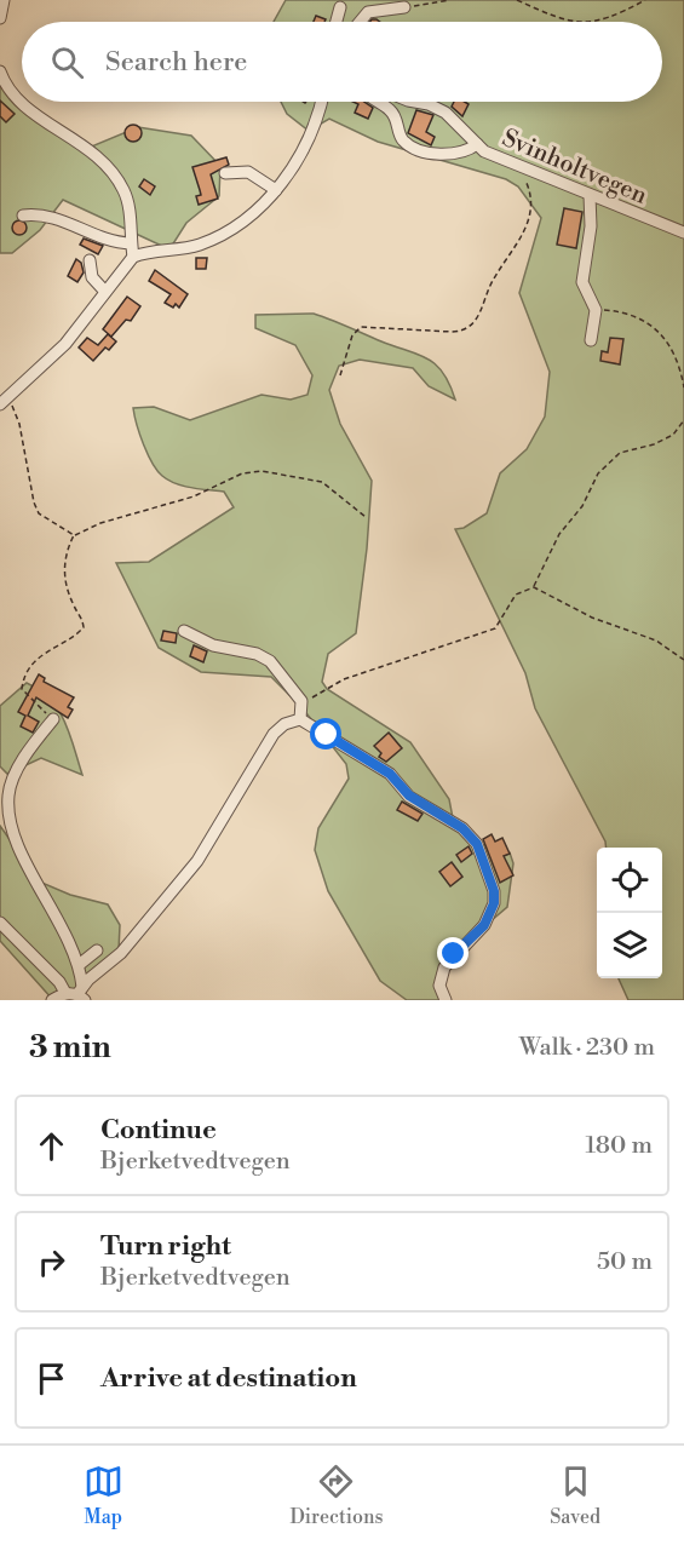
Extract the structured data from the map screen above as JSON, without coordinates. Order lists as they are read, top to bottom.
{
  "streets": {
    "street": ["Svinholtvegen"]
  },
  "page": {
    "search": "Search here",
    "heading": ["3 min", "Walk · 230 m"],
    "list": [
      ["Continue", "Bjerketvedtvegen", "180 m"],
      ["Turn right", "Bjerketvedtvegen", "50 m"],
      "Arrive at destination"
    ],
    "nav": ["Map", "Directions", "Saved"]
  }
}
